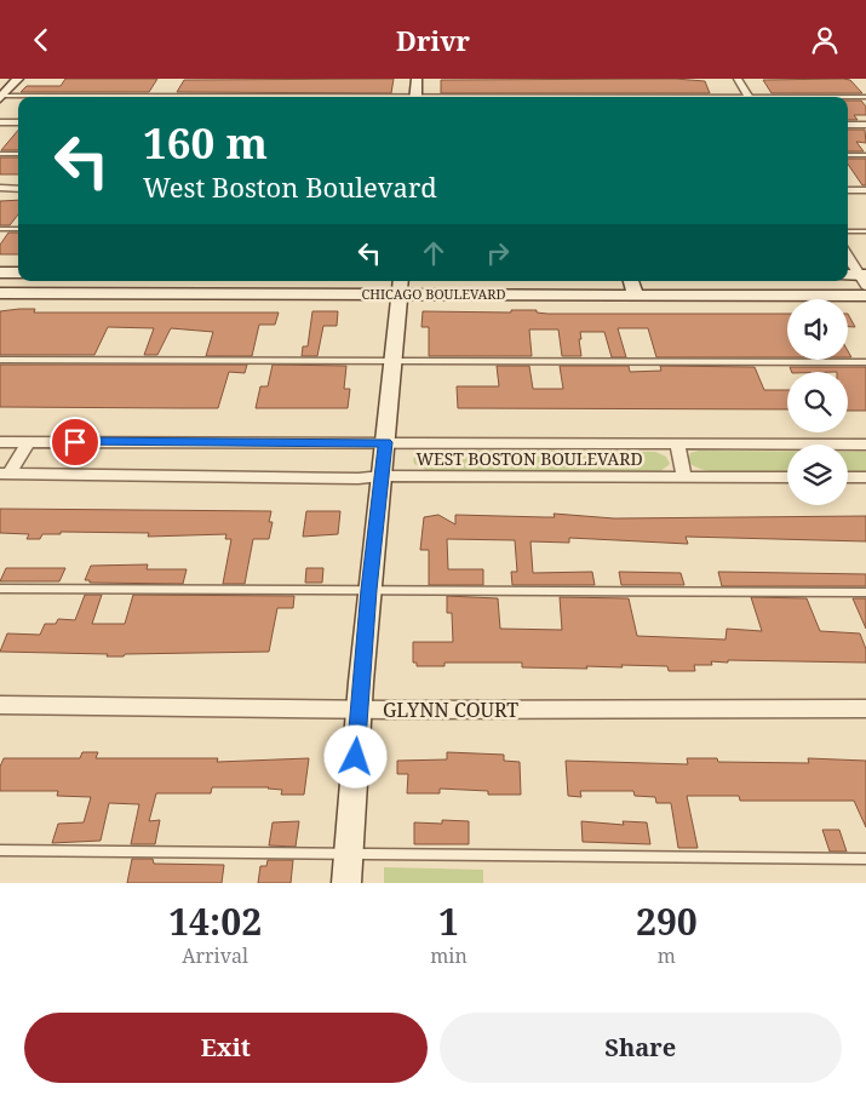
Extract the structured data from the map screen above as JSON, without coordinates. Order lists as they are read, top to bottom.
{
  "streets": {
    "street": ["CHICAGO BOULEVARD", "WEST BOSTON BOULEVARD", "GLYNN COURT"]
  },
  "page": {
    "header": "Drivr",
    "turn": ["160 m", "West Boston Boulevard"],
    "eta": [
      "14:02",
      "Arrival",
      "1",
      "min",
      "290",
      "m"
    ],
    "buttons": ["Exit", "Share"]
  }
}
